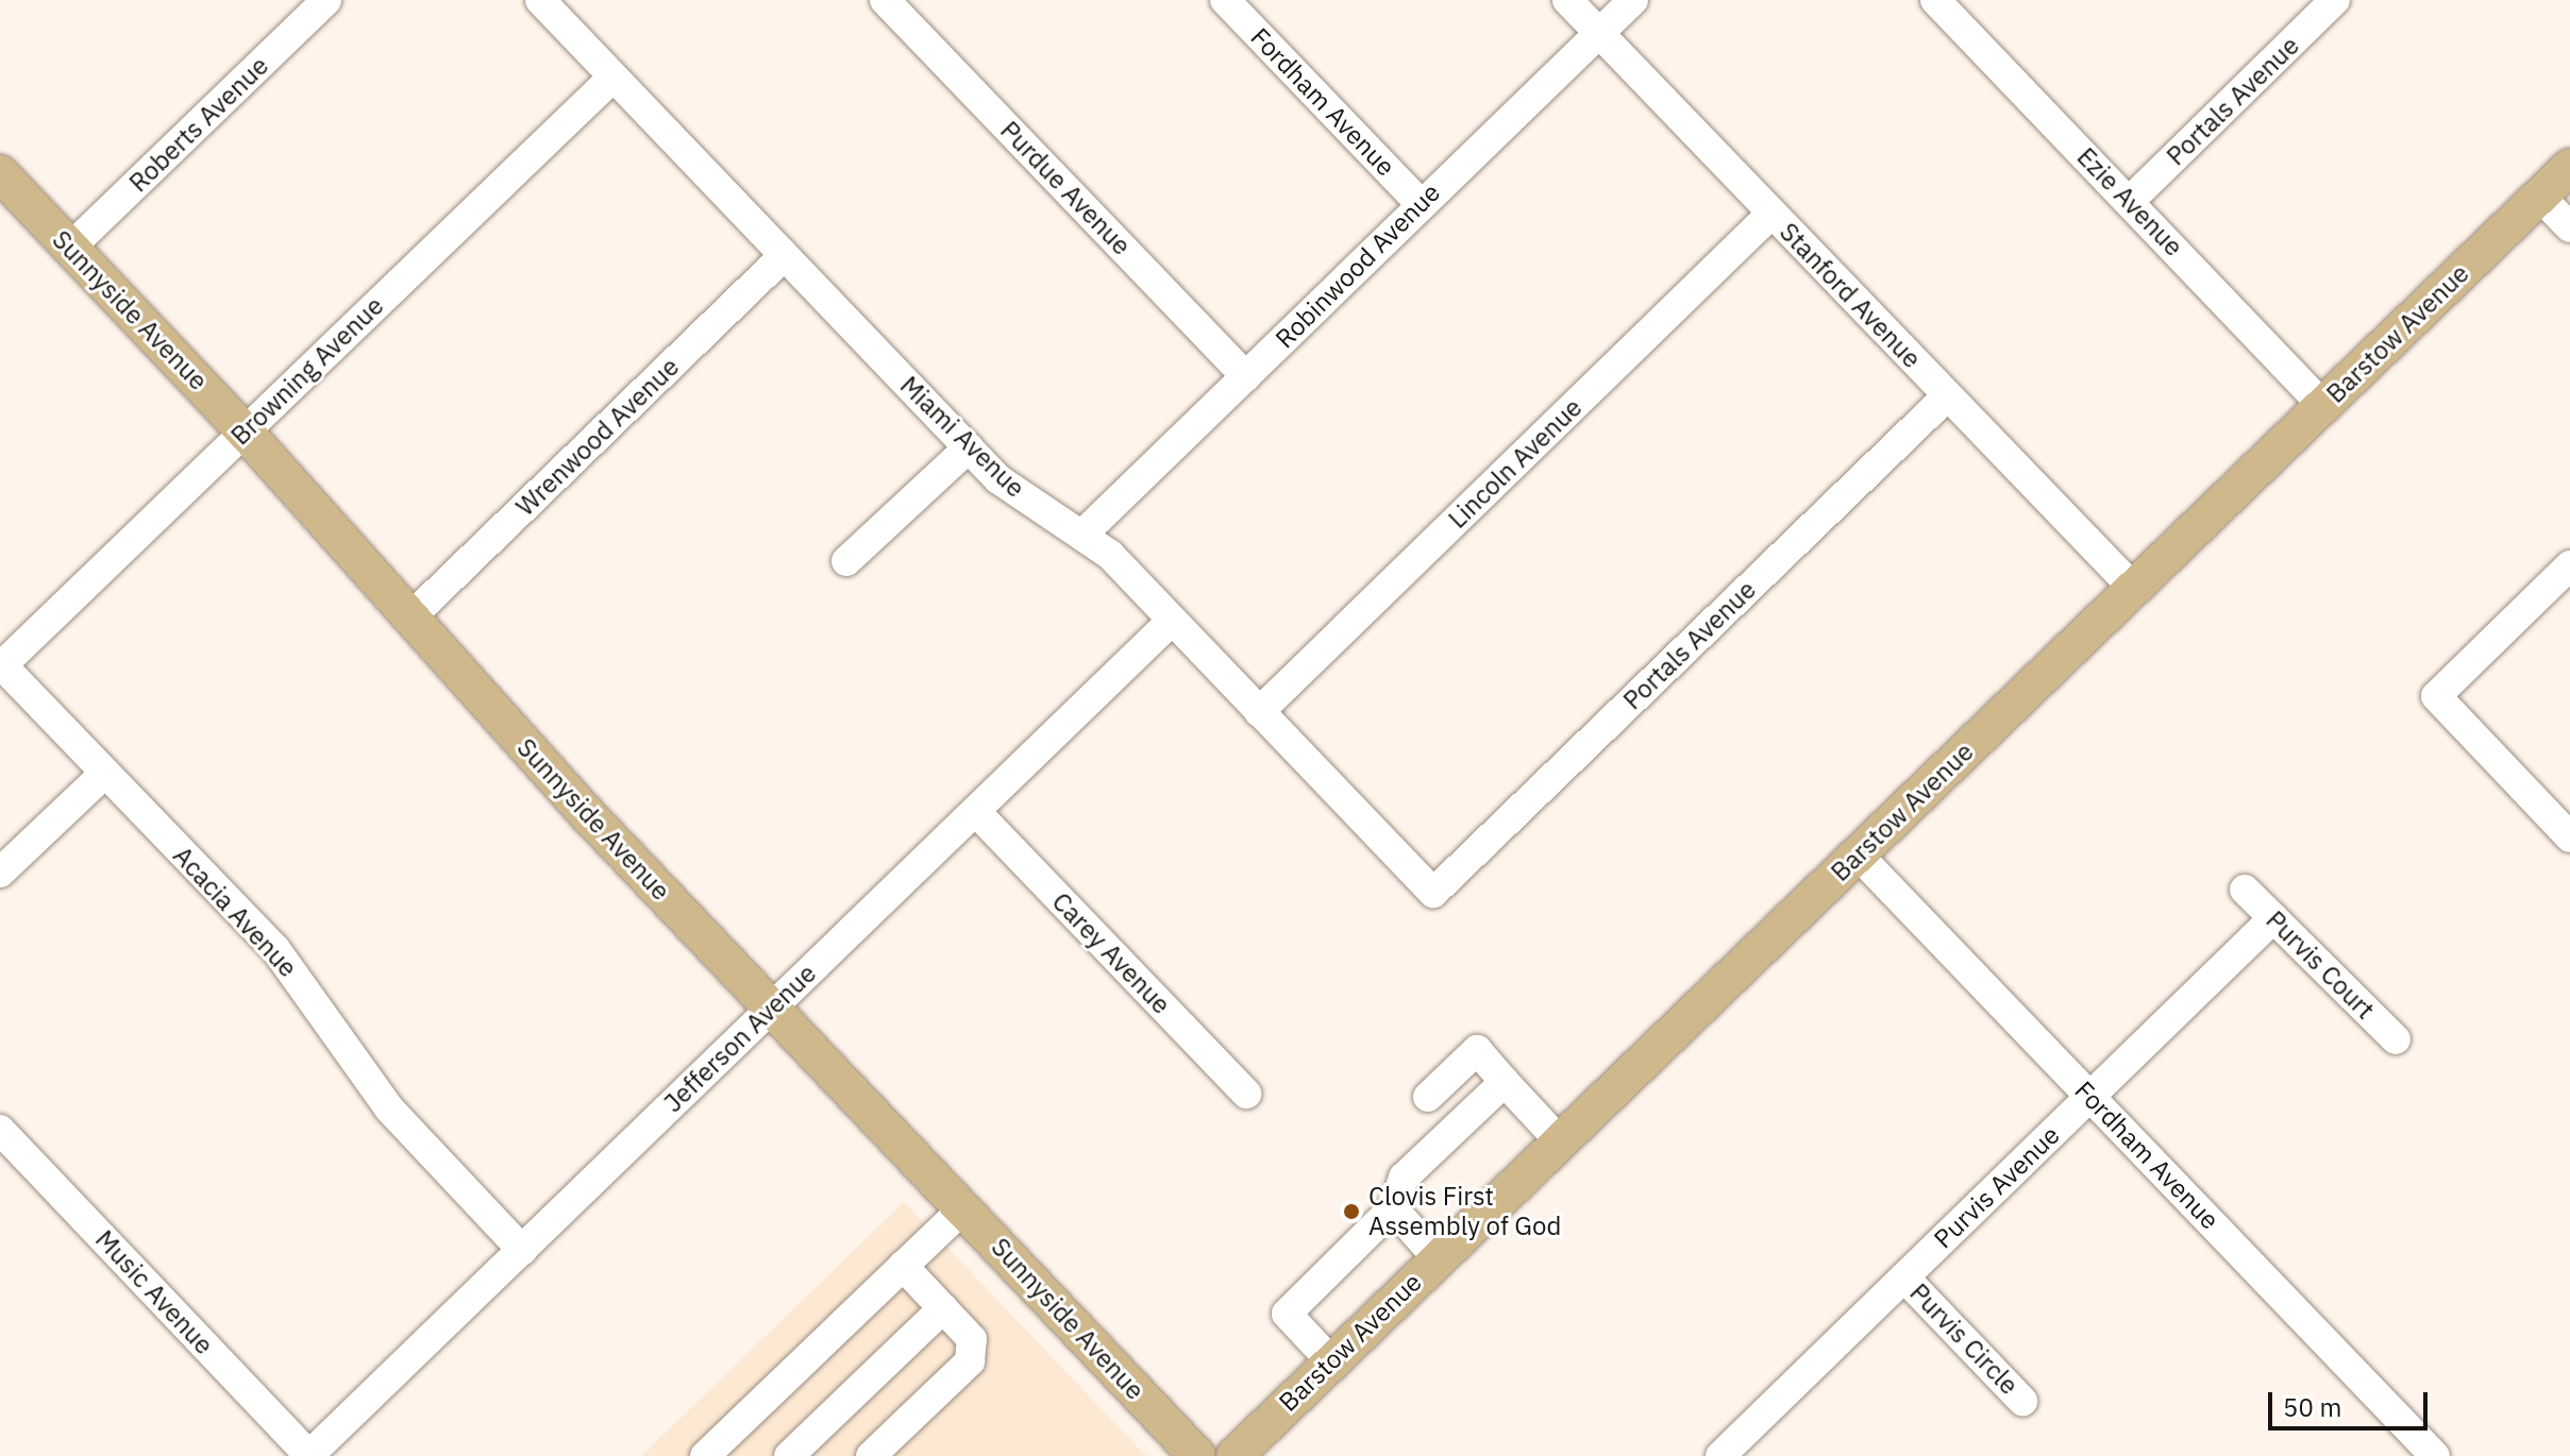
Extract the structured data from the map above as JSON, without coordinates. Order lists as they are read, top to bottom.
{
  "streets": {
    "main road": ["Sunnyside Avenue", "Barstow Avenue"],
    "street": [
      "Portals Avenue",
      "Fordham Avenue",
      "Roberts Avenue",
      "Purdue Avenue",
      "Ezie Avenue",
      "Robinwood Avenue",
      "Stanford Avenue",
      "Browning Avenue",
      "Wrenwood Avenue",
      "Miami Avenue",
      "Lincoln Avenue",
      "Acacia Avenue",
      "Carey Avenue",
      "Purvis Court",
      "Jefferson Avenue",
      "Purvis Avenue",
      "Music Avenue",
      "Purvis Circle"
    ]
  },
  "crossings": [
    ["Portals Avenue", "Ezie Avenue"],
    ["Portals Avenue", "Stanford Avenue"],
    ["Portals Avenue", "Miami Avenue"],
    ["Fordham Avenue", "Robinwood Avenue"],
    ["Fordham Avenue", "Barstow Avenue"],
    ["Fordham Avenue", "Purvis Avenue"],
    ["Roberts Avenue", "Sunnyside Avenue"],
    ["Purdue Avenue", "Robinwood Avenue"],
    ["Ezie Avenue", "Barstow Avenue"],
    ["Robinwood Avenue", "Stanford Avenue"],
    ["Robinwood Avenue", "Miami Avenue"],
    ["Stanford Avenue", "Barstow Avenue"],
    ["Stanford Avenue", "Lincoln Avenue"],
    ["Sunnyside Avenue", "Browning Avenue"],
    ["Sunnyside Avenue", "Wrenwood Avenue"],
    ["Sunnyside Avenue", "Jefferson Avenue"],
    ["Browning Avenue", "Miami Avenue"],
    ["Browning Avenue", "Acacia Avenue"],
    ["Wrenwood Avenue", "Miami Avenue"],
    ["Miami Avenue", "Lincoln Avenue"],
    ["Miami Avenue", "Jefferson Avenue"],
    ["Acacia Avenue", "Jefferson Avenue"],
    ["Carey Avenue", "Jefferson Avenue"],
    ["Purvis Court", "Purvis Avenue"],
    ["Jefferson Avenue", "Music Avenue"],
    ["Purvis Avenue", "Purvis Circle"]
  ],
  "places": ["Clovis First Assembly of God"],
  "scale_bar": "50 m"
}
